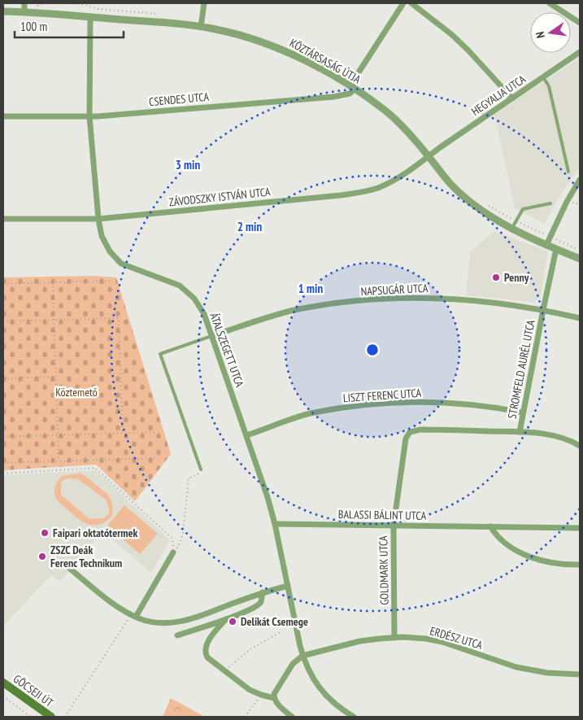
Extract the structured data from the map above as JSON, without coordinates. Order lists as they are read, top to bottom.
{
  "streets": {
    "main road": ["GÖCSEJI ÚT"],
    "street": [
      "KÖZTÁRSASÁG ÚTJA",
      "HEGYALJA UTCA",
      "CSENDES UTCA",
      "ZÁVODSZKY ISTVÁN UTCA",
      "NAPSUGÁR UTCA",
      "ÁTALSZEGETT UTCA",
      "STROMFELD AURÉL UTCA",
      "LISZT FERENC UTCA",
      "BALASSI BÁLINT UTCA",
      "GOLDMARK UTCA",
      "ERDÉSZ UTCA"
    ]
  },
  "crossings": [
    ["KÖZTÁRSASÁG ÚTJA", "HEGYALJA UTCA"],
    ["KÖZTÁRSASÁG ÚTJA", "CSENDES UTCA"],
    ["KÖZTÁRSASÁG ÚTJA", "ZÁVODSZKY ISTVÁN UTCA"],
    ["KÖZTÁRSASÁG ÚTJA", "ÁTALSZEGETT UTCA"],
    ["KÖZTÁRSASÁG ÚTJA", "STROMFELD AURÉL UTCA"],
    ["HEGYALJA UTCA", "ZÁVODSZKY ISTVÁN UTCA"],
    ["CSENDES UTCA", "ÁTALSZEGETT UTCA"],
    ["ZÁVODSZKY ISTVÁN UTCA", "ÁTALSZEGETT UTCA"],
    ["NAPSUGÁR UTCA", "ÁTALSZEGETT UTCA"],
    ["NAPSUGÁR UTCA", "STROMFELD AURÉL UTCA"],
    ["ÁTALSZEGETT UTCA", "LISZT FERENC UTCA"],
    ["ÁTALSZEGETT UTCA", "BALASSI BÁLINT UTCA"],
    ["ÁTALSZEGETT UTCA", "ERDÉSZ UTCA"],
    ["STROMFELD AURÉL UTCA", "LISZT FERENC UTCA"],
    ["STROMFELD AURÉL UTCA", "GOLDMARK UTCA"],
    ["BALASSI BÁLINT UTCA", "GOLDMARK UTCA"],
    ["GOLDMARK UTCA", "ERDÉSZ UTCA"]
  ],
  "parks": ["Köztemető"],
  "places": [
    "Penny",
    "Faipari oktatótermek",
    "ZSZC Deák Ferenc Technikum",
    "Delikát Csemege"
  ],
  "scale_bar": "100 m",
  "north": "left",
  "rings": ["3 min", "2 min", "1 min"]
}
